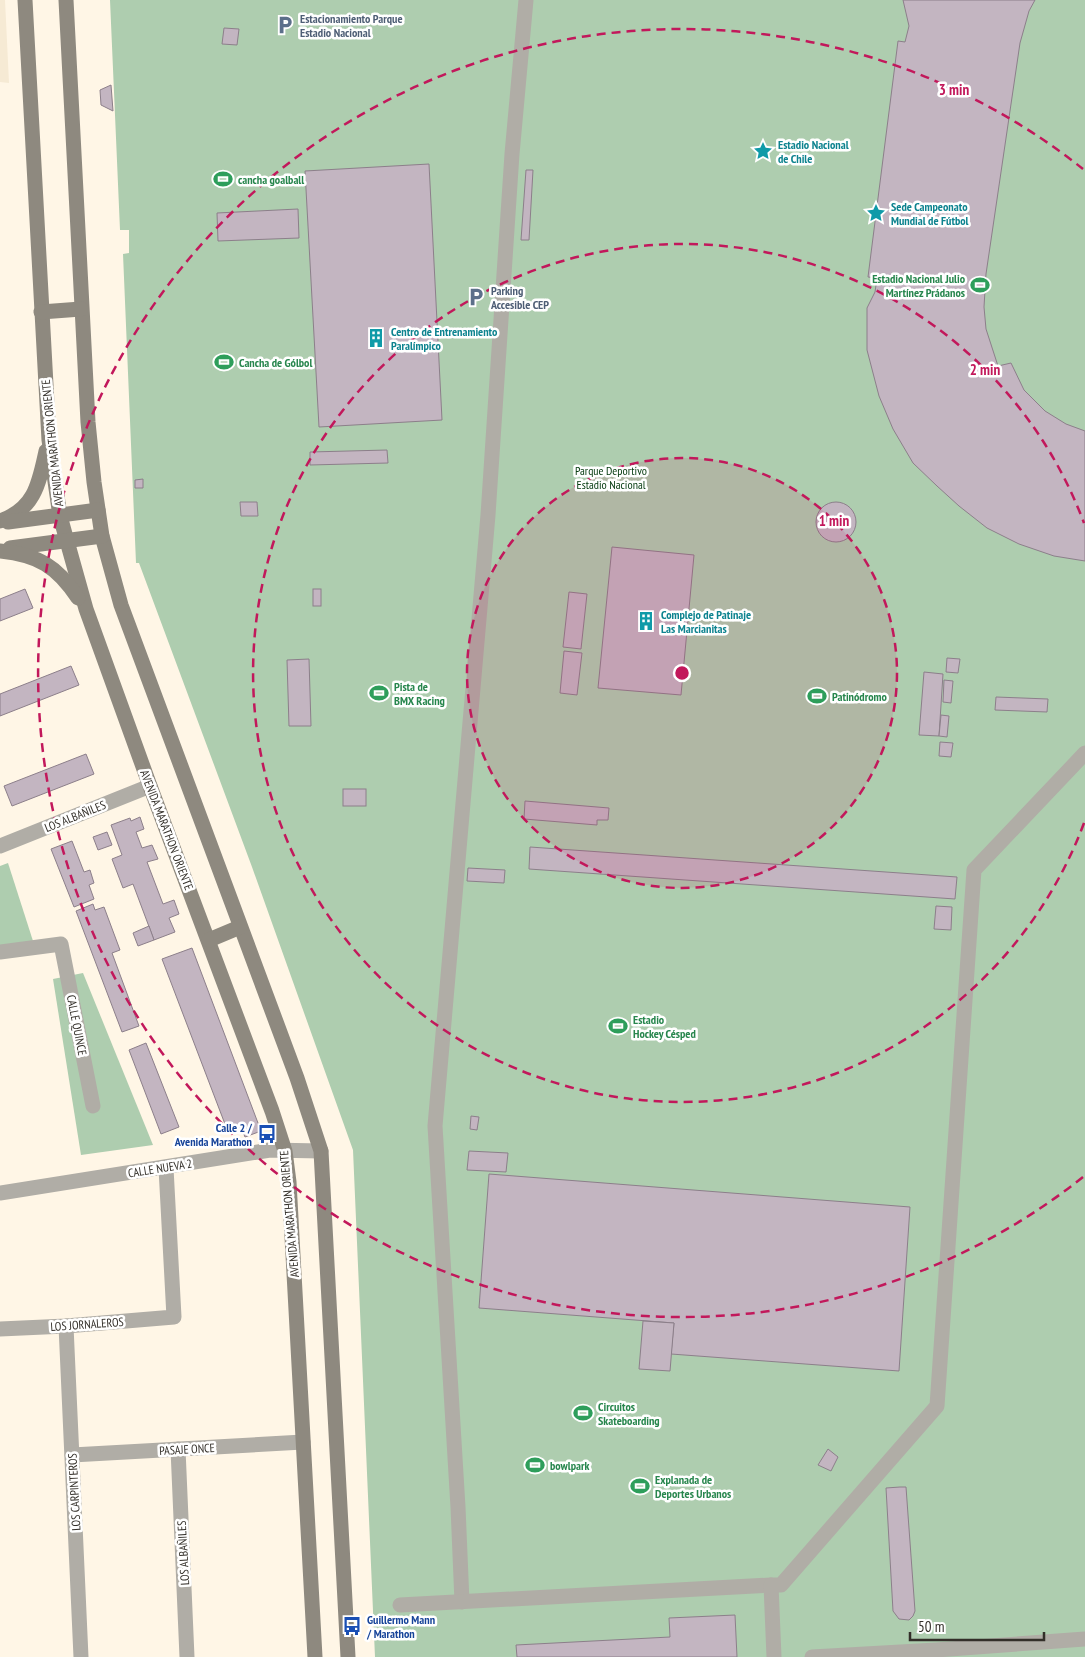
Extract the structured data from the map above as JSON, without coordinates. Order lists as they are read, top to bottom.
{
  "streets": {
    "main road": ["AVENIDA MARATHON ORIENTE"],
    "street": [
      "LOS ALBAÑILES",
      "CALLE QUINCE",
      "CALLE NUEVA 2",
      "LOS JORNALEROS",
      "PASAJE ONCE",
      "LOS CARPINTEROS"
    ]
  },
  "crossings": [
    ["AVENIDA MARATHON ORIENTE", "LOS ALBAÑILES"],
    ["AVENIDA MARATHON ORIENTE", "CALLE NUEVA 2"],
    ["AVENIDA MARATHON ORIENTE", "PASAJE ONCE"],
    ["LOS ALBAÑILES", "PASAJE ONCE"],
    ["CALLE NUEVA 2", "LOS JORNALEROS"],
    ["LOS JORNALEROS", "LOS CARPINTEROS"],
    ["PASAJE ONCE", "LOS CARPINTEROS"]
  ],
  "parks": ["Parque Deportivo Estadio Nacional"],
  "places": {
    "parking": ["Estacionamiento Parque Estadio Nacional", "Parking Accesible CEP"],
    "place": ["Estadio Nacional de Chile", "Sede Campeonato Mundial de Fútbol"],
    "sports": [
      "cancha goalball",
      "Estadio Nacional Julio Martínez Prádanos",
      "Cancha de Gólbol",
      "Pista de BMX Racing",
      "Patinódromo",
      "Estadio Hockey Césped",
      "Circuitos Skateboarding",
      "bowlpark",
      "Explanada de Deportes Urbanos"
    ],
    "building": ["Centro de Entrenamiento Paralímpico", "Complejo de Patinaje Las Marcianitas"],
    "bus stop": ["Calle 2 / Avenida Marathon", "Guillermo Mann / Marathon"]
  },
  "scale_bar": "50 m",
  "rings": ["3 min", "2 min", "1 min"]
}
